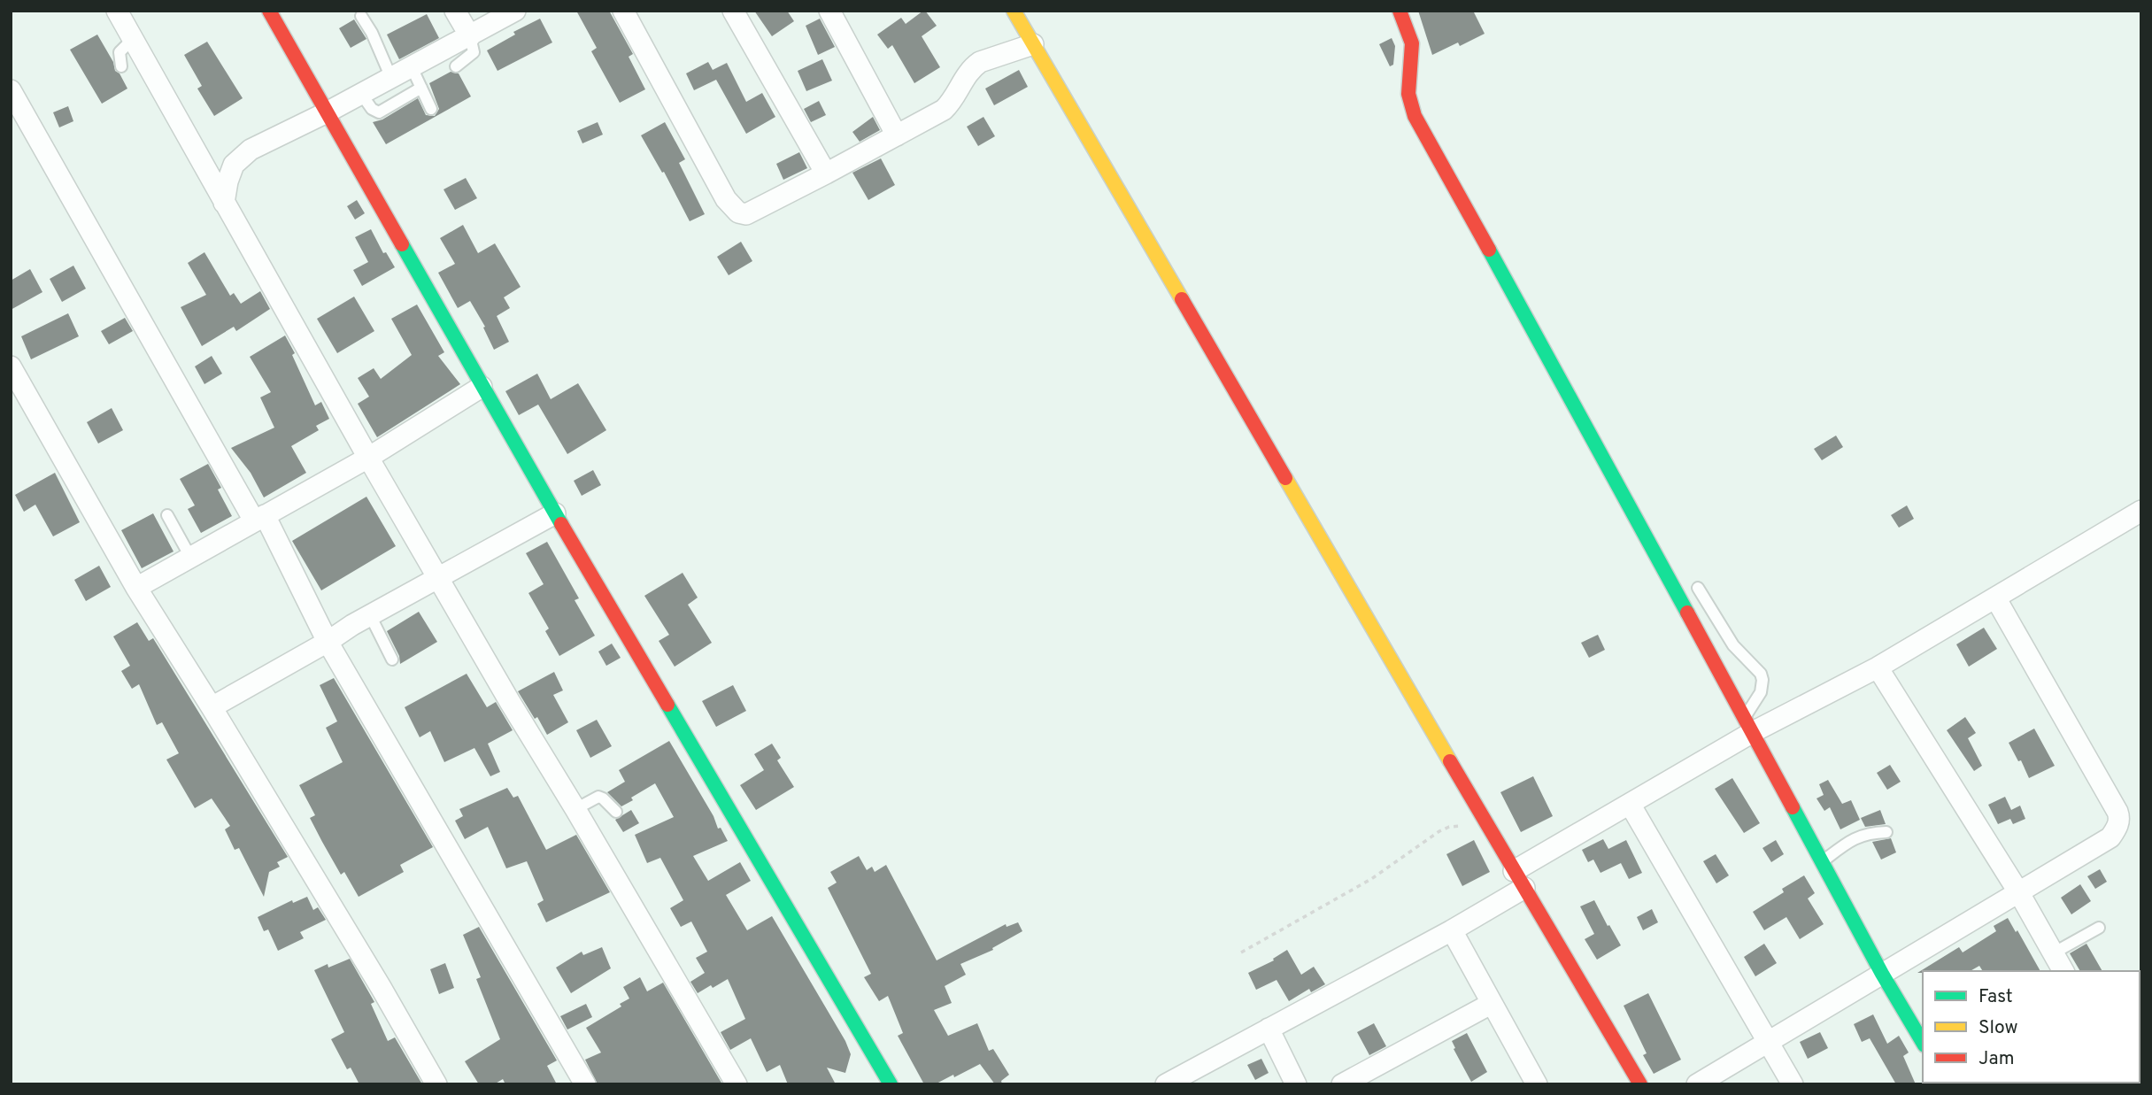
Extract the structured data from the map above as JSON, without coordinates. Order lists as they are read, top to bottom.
{
  "legend": ["Fast", "Slow", "Jam"]
}
